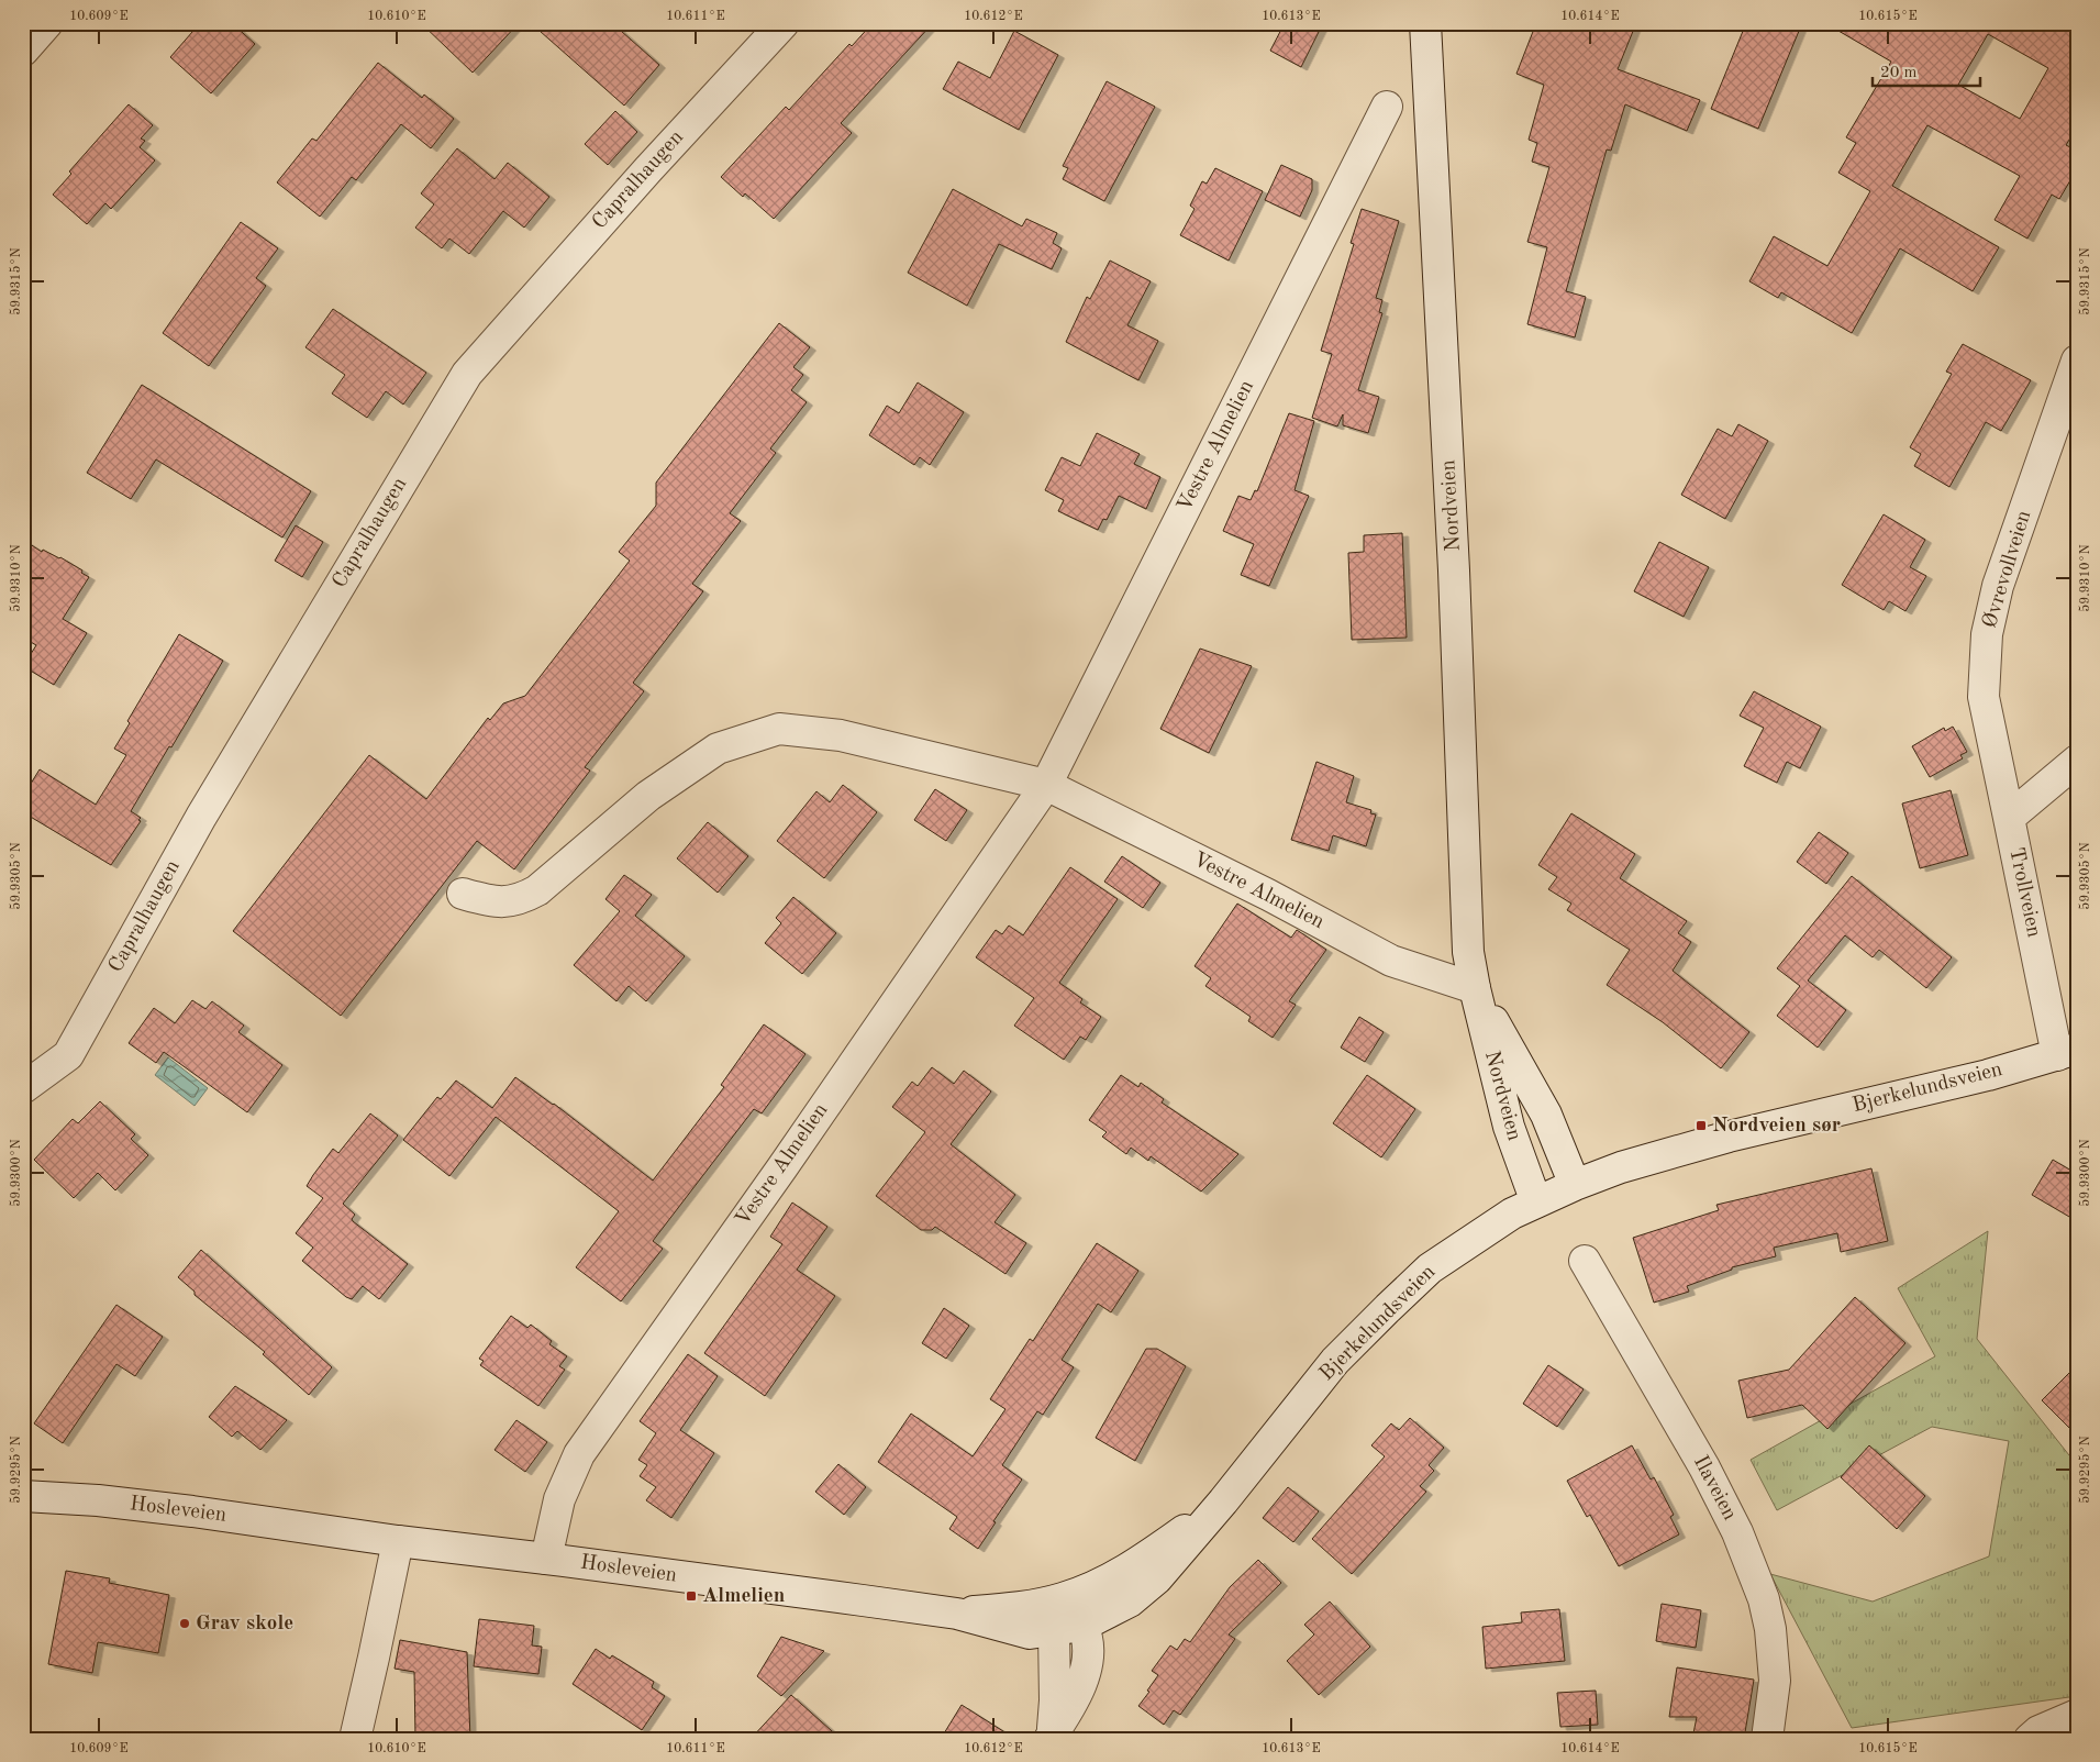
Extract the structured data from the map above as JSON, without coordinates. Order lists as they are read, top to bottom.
{
  "streets": {
    "street": [
      "Capralhaugen",
      "Vestre Almelien",
      "Nordveien",
      "Øvrevollveien",
      "Trollveien",
      "Bjerkelundsveien",
      "Ilaveien",
      "Hosleveien"
    ]
  },
  "crossings": [
    ["Vestre Almelien", "Nordveien"],
    ["Vestre Almelien", "Hosleveien"],
    ["Nordveien", "Bjerkelundsveien"],
    ["Øvrevollveien", "Trollveien"],
    ["Trollveien", "Bjerkelundsveien"],
    ["Bjerkelundsveien", "Hosleveien"]
  ],
  "places": {
    "transit": ["Nordveien sør", "Almelien"],
    "other": ["Grav skole"]
  },
  "scale_bar": "20 m",
  "coordinates": [
    "10.609°E",
    "10.610°E",
    "10.611°E",
    "10.612°E",
    "10.613°E",
    "10.614°E",
    "10.615°E",
    "59.9315°N",
    "59.9310°N",
    "59.9305°N",
    "59.9300°N",
    "59.9295°N"
  ]
}
